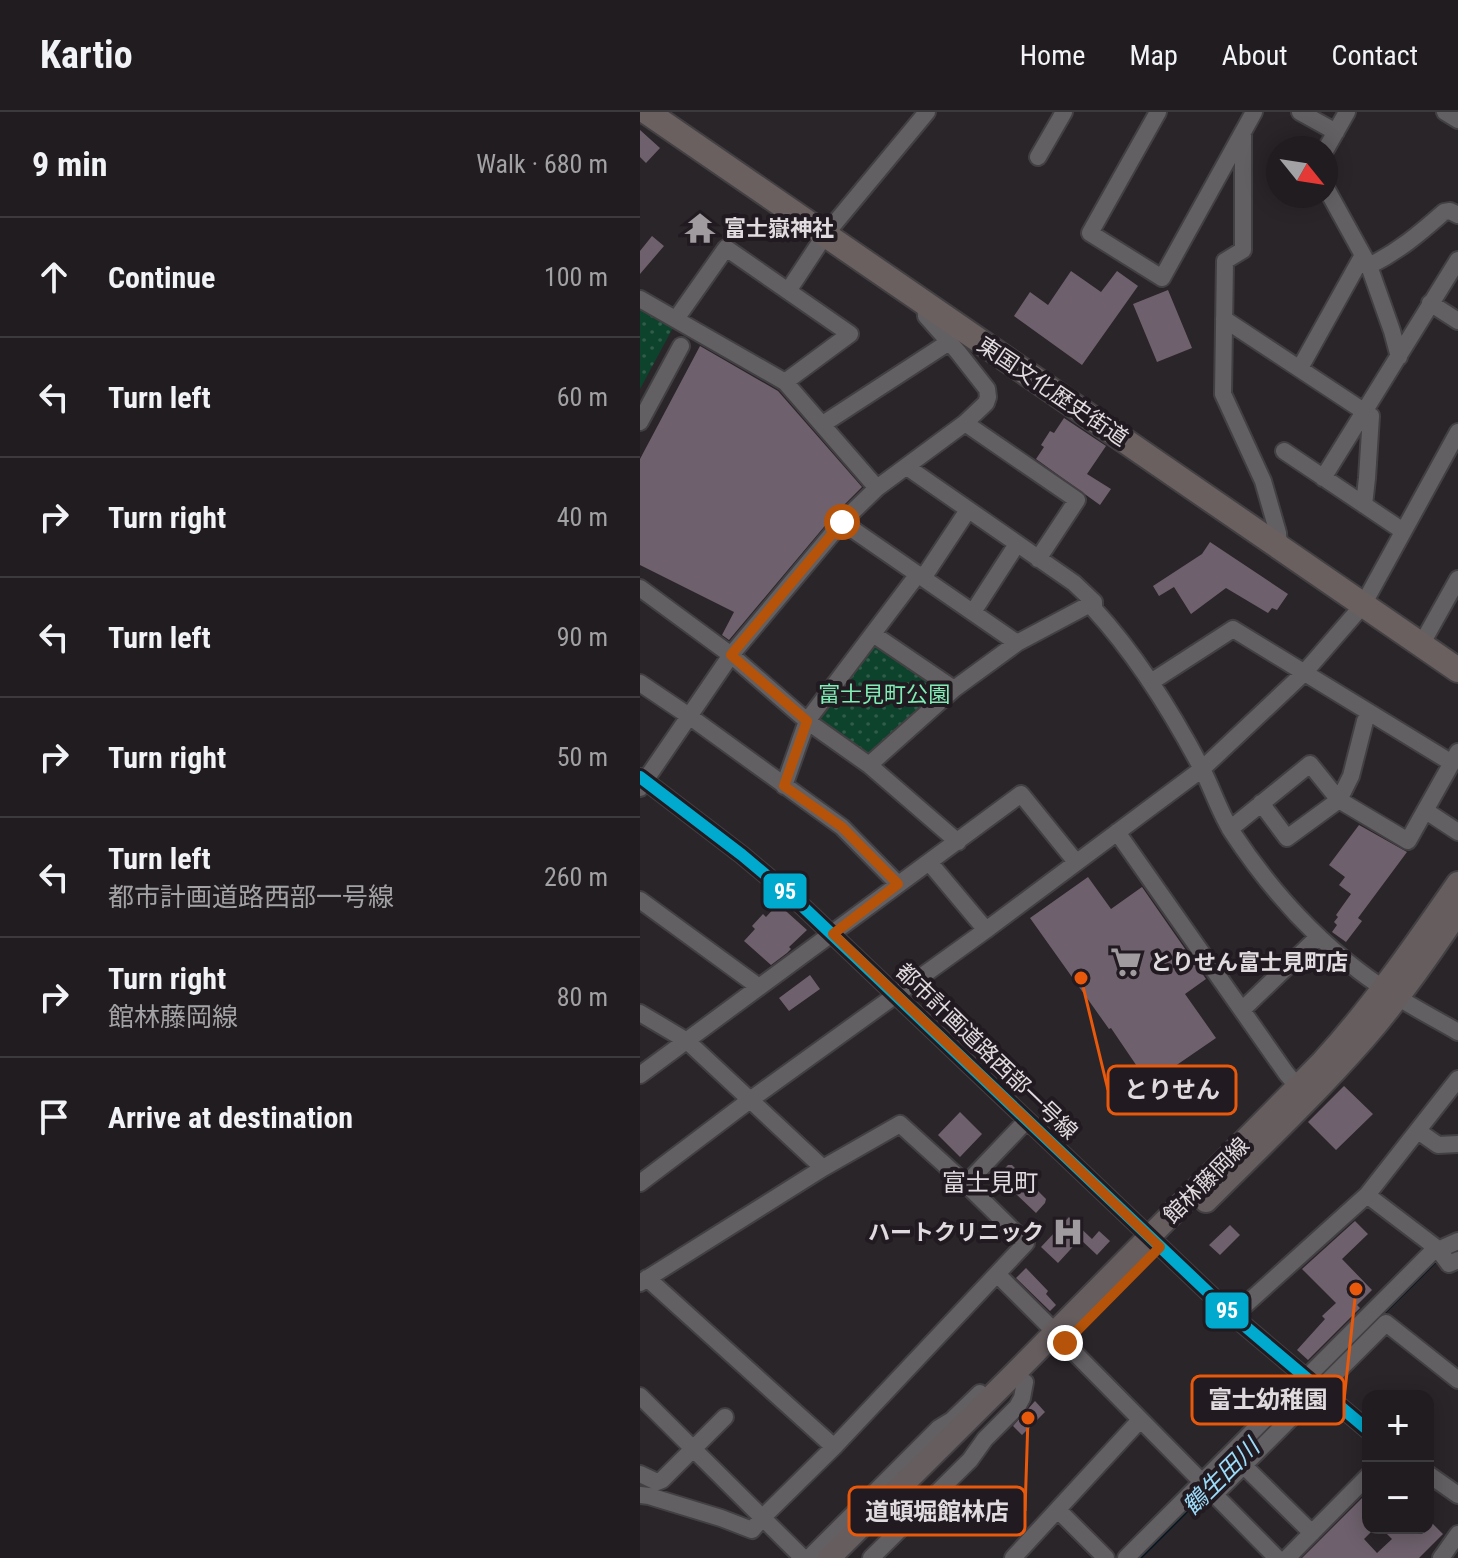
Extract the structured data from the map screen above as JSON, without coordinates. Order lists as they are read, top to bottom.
{
  "streets": {
    "highway": ["東国文化歴史街道"],
    "main road": ["館林藤岡線"],
    "street": ["都市計画道路西部一号線"]
  },
  "crossings": [
    ["都市計画道路西部一号線", "館林藤岡線"]
  ],
  "districts": ["富士見町"],
  "water": ["鶴生田川"],
  "parks": ["富士見町公園"],
  "places": {
    "temple": ["富士嶽神社"],
    "supermarket": ["とりせん富士見町店"],
    "other": ["とりせん", "富士幼稚園", "道頓堀館林店"],
    "hospital": ["ハートクリニック"]
  },
  "lines": ["transit line 95"],
  "north": "bottom right",
  "page": {
    "header": "Kartio",
    "nav": [
      "Home",
      "Map",
      "About",
      "Contact"
    ],
    "heading": ["9 min", "Walk · 680 m"],
    "list": [
      ["Continue", "100 m"],
      ["Turn left", "60 m"],
      ["Turn right", "40 m"],
      ["Turn left", "90 m"],
      ["Turn right", "50 m"],
      ["Turn left", "都市計画道路西部一号線", "260 m"],
      ["Turn right", "館林藤岡線", "80 m"],
      "Arrive at destination"
    ],
    "map_buttons": ["+", "−"]
  }
}
